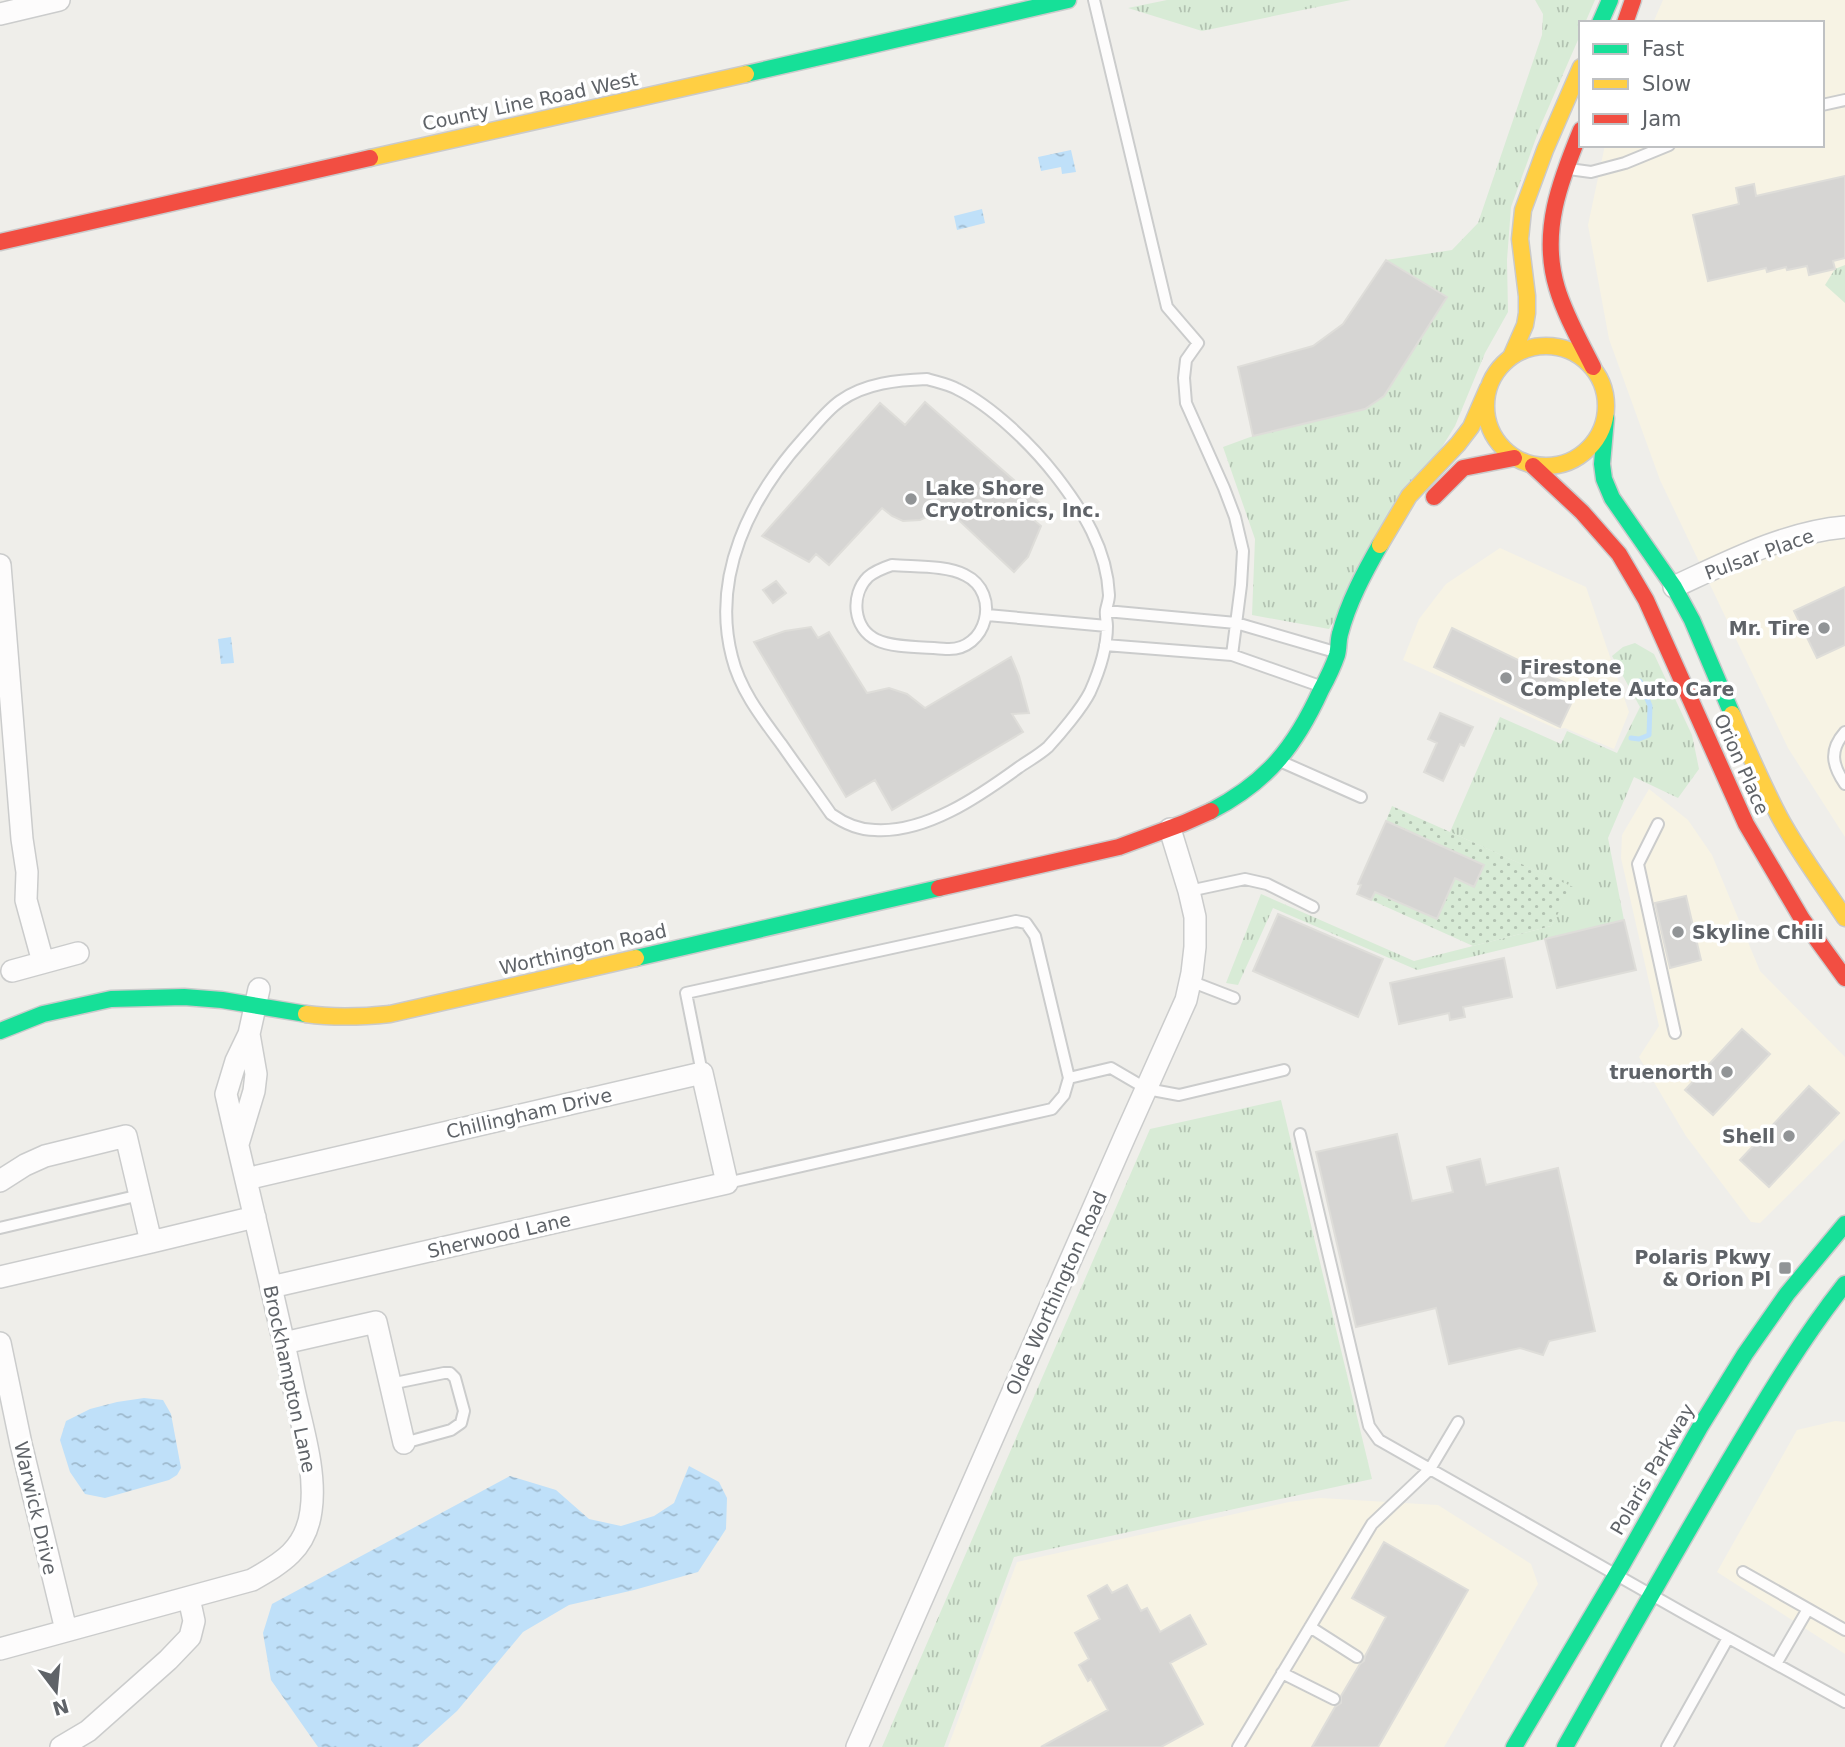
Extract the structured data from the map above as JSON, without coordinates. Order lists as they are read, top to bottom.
{
  "streets": {
    "main road": [
      "County Line Road West",
      "Orion Place",
      "Worthington Road",
      "Polaris Parkway"
    ],
    "street": [
      "Pulsar Place",
      "Chillingham Drive",
      "Sherwood Lane",
      "Olde Worthington Road",
      "Brockhampton Lane",
      "Warwick Drive"
    ]
  },
  "crossings": [
    ["Pulsar Place", "Orion Place"],
    ["Orion Place", "Worthington Road"],
    ["Worthington Road", "Olde Worthington Road"],
    ["Worthington Road", "Brockhampton Lane"],
    ["Chillingham Drive", "Brockhampton Lane"],
    ["Sherwood Lane", "Brockhampton Lane"],
    ["Brockhampton Lane", "Warwick Drive"]
  ],
  "places": {
    "other": [
      "Lake Shore Cryotronics, Inc.",
      "Mr. Tire",
      "Firestone Complete Auto Care",
      "Skyline Chili",
      "truenorth",
      "Shell"
    ],
    "transit": ["Polaris Pkwy & Orion Pl"]
  },
  "legend": ["Fast", "Slow", "Jam"],
  "north": "bottom"
}
